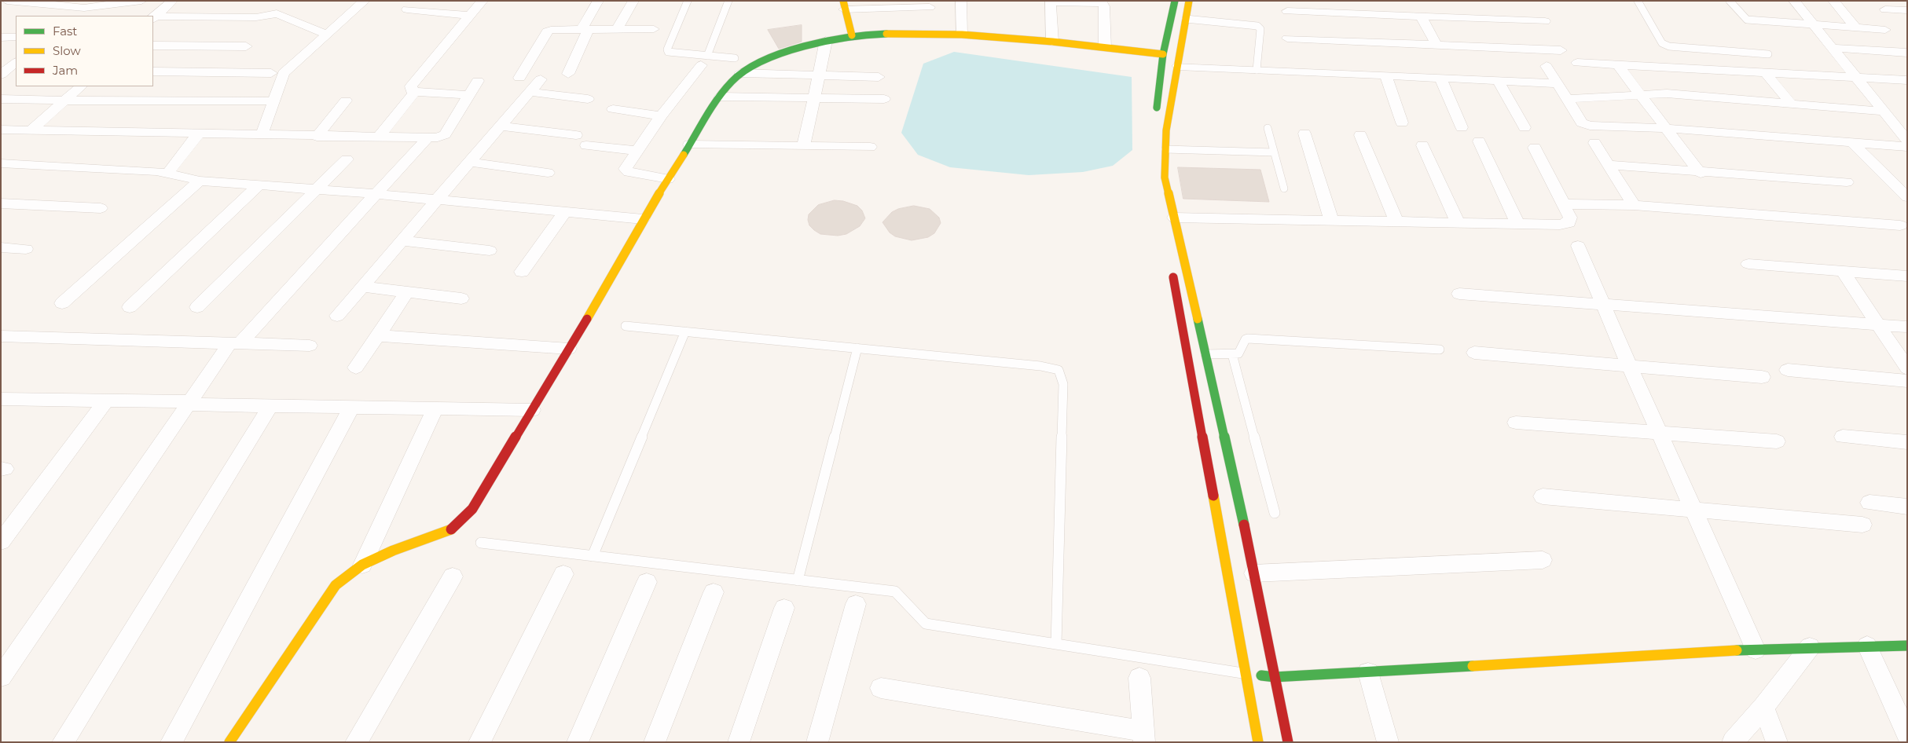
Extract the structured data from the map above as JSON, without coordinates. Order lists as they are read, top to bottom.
{
  "legend": ["Fast", "Slow", "Jam"]
}
